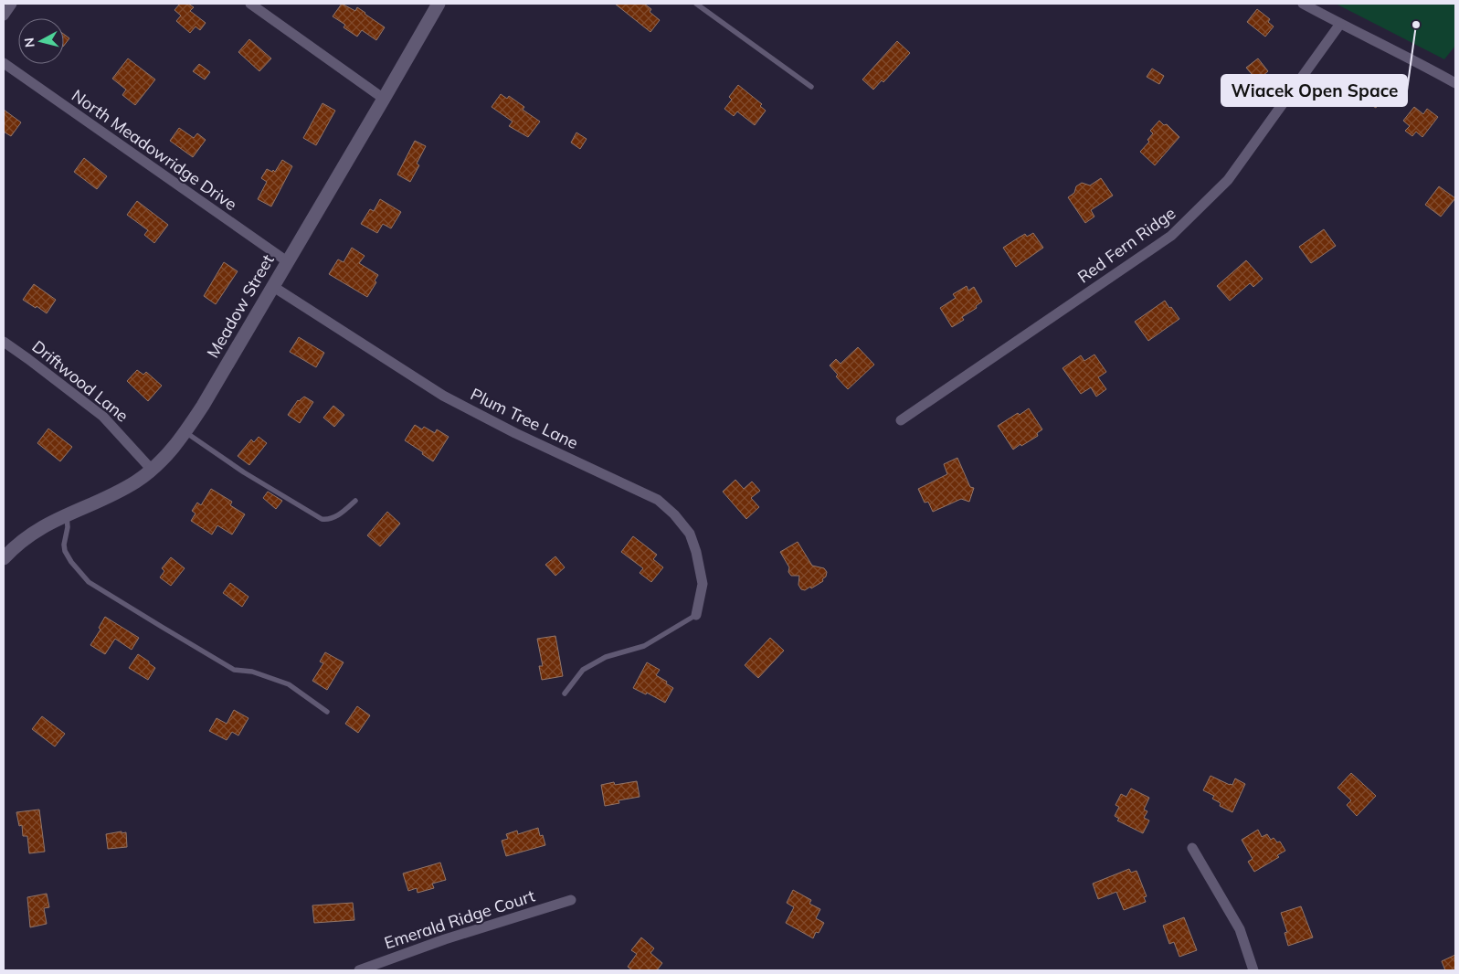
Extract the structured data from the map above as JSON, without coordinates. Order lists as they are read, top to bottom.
{
  "streets": {
    "street": [
      "North Meadowridge Drive",
      "Red Fern Ridge",
      "Meadow Street",
      "Driftwood Lane",
      "Plum Tree Lane",
      "Emerald Ridge Court"
    ]
  },
  "crossings": [
    ["North Meadowridge Drive", "Meadow Street"],
    ["Meadow Street", "Driftwood Lane"],
    ["Meadow Street", "Plum Tree Lane"]
  ],
  "places": ["Wiacek Open Space"],
  "north": "left"
}
